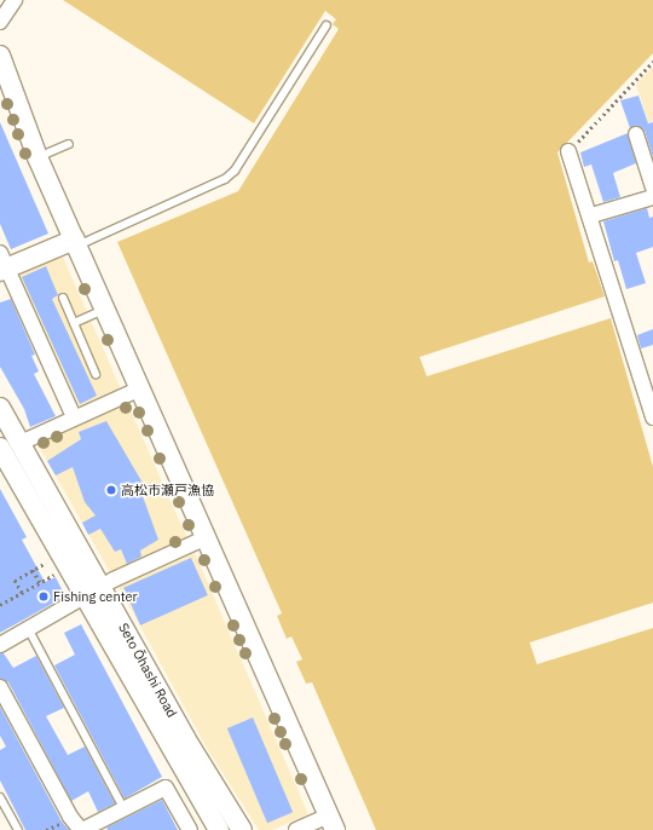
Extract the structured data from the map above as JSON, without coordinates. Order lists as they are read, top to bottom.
{
  "streets": {
    "street": ["Seto Ōhashi Road"]
  },
  "places": ["高松市瀬戸漁協", "Fishing center"]
}
